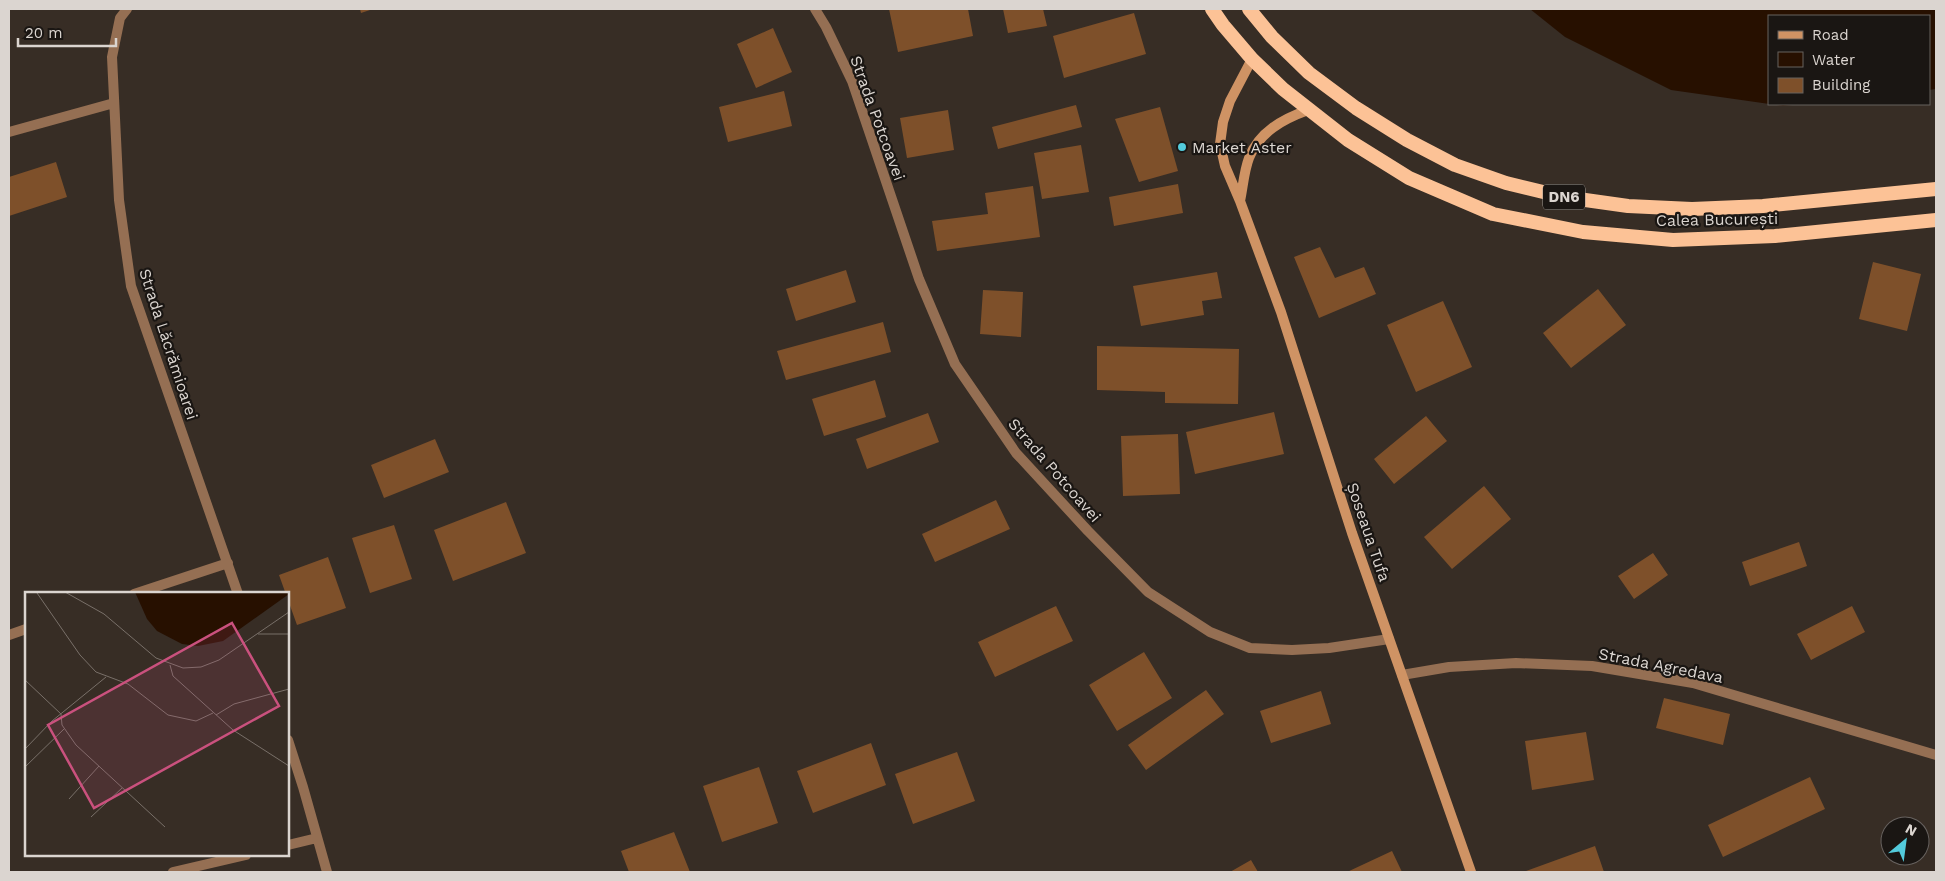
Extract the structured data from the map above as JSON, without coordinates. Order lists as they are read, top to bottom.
{
  "streets": {
    "highway": ["DN6", "Calea București"],
    "main road": ["Șoseaua Tufa"],
    "street": ["Strada Potcoavei", "Strada Lăcrămioarei", "Strada Agredava"]
  },
  "crossings": [
    ["Strada Potcoavei", "Șoseaua Tufa"],
    ["Calea București", "Șoseaua Tufa"],
    ["Șoseaua Tufa", "Strada Agredava"]
  ],
  "places": ["Market Aster"],
  "legend": ["Road", "Water", "Building"],
  "scale_bar": "20 m",
  "north": "top right"
}
